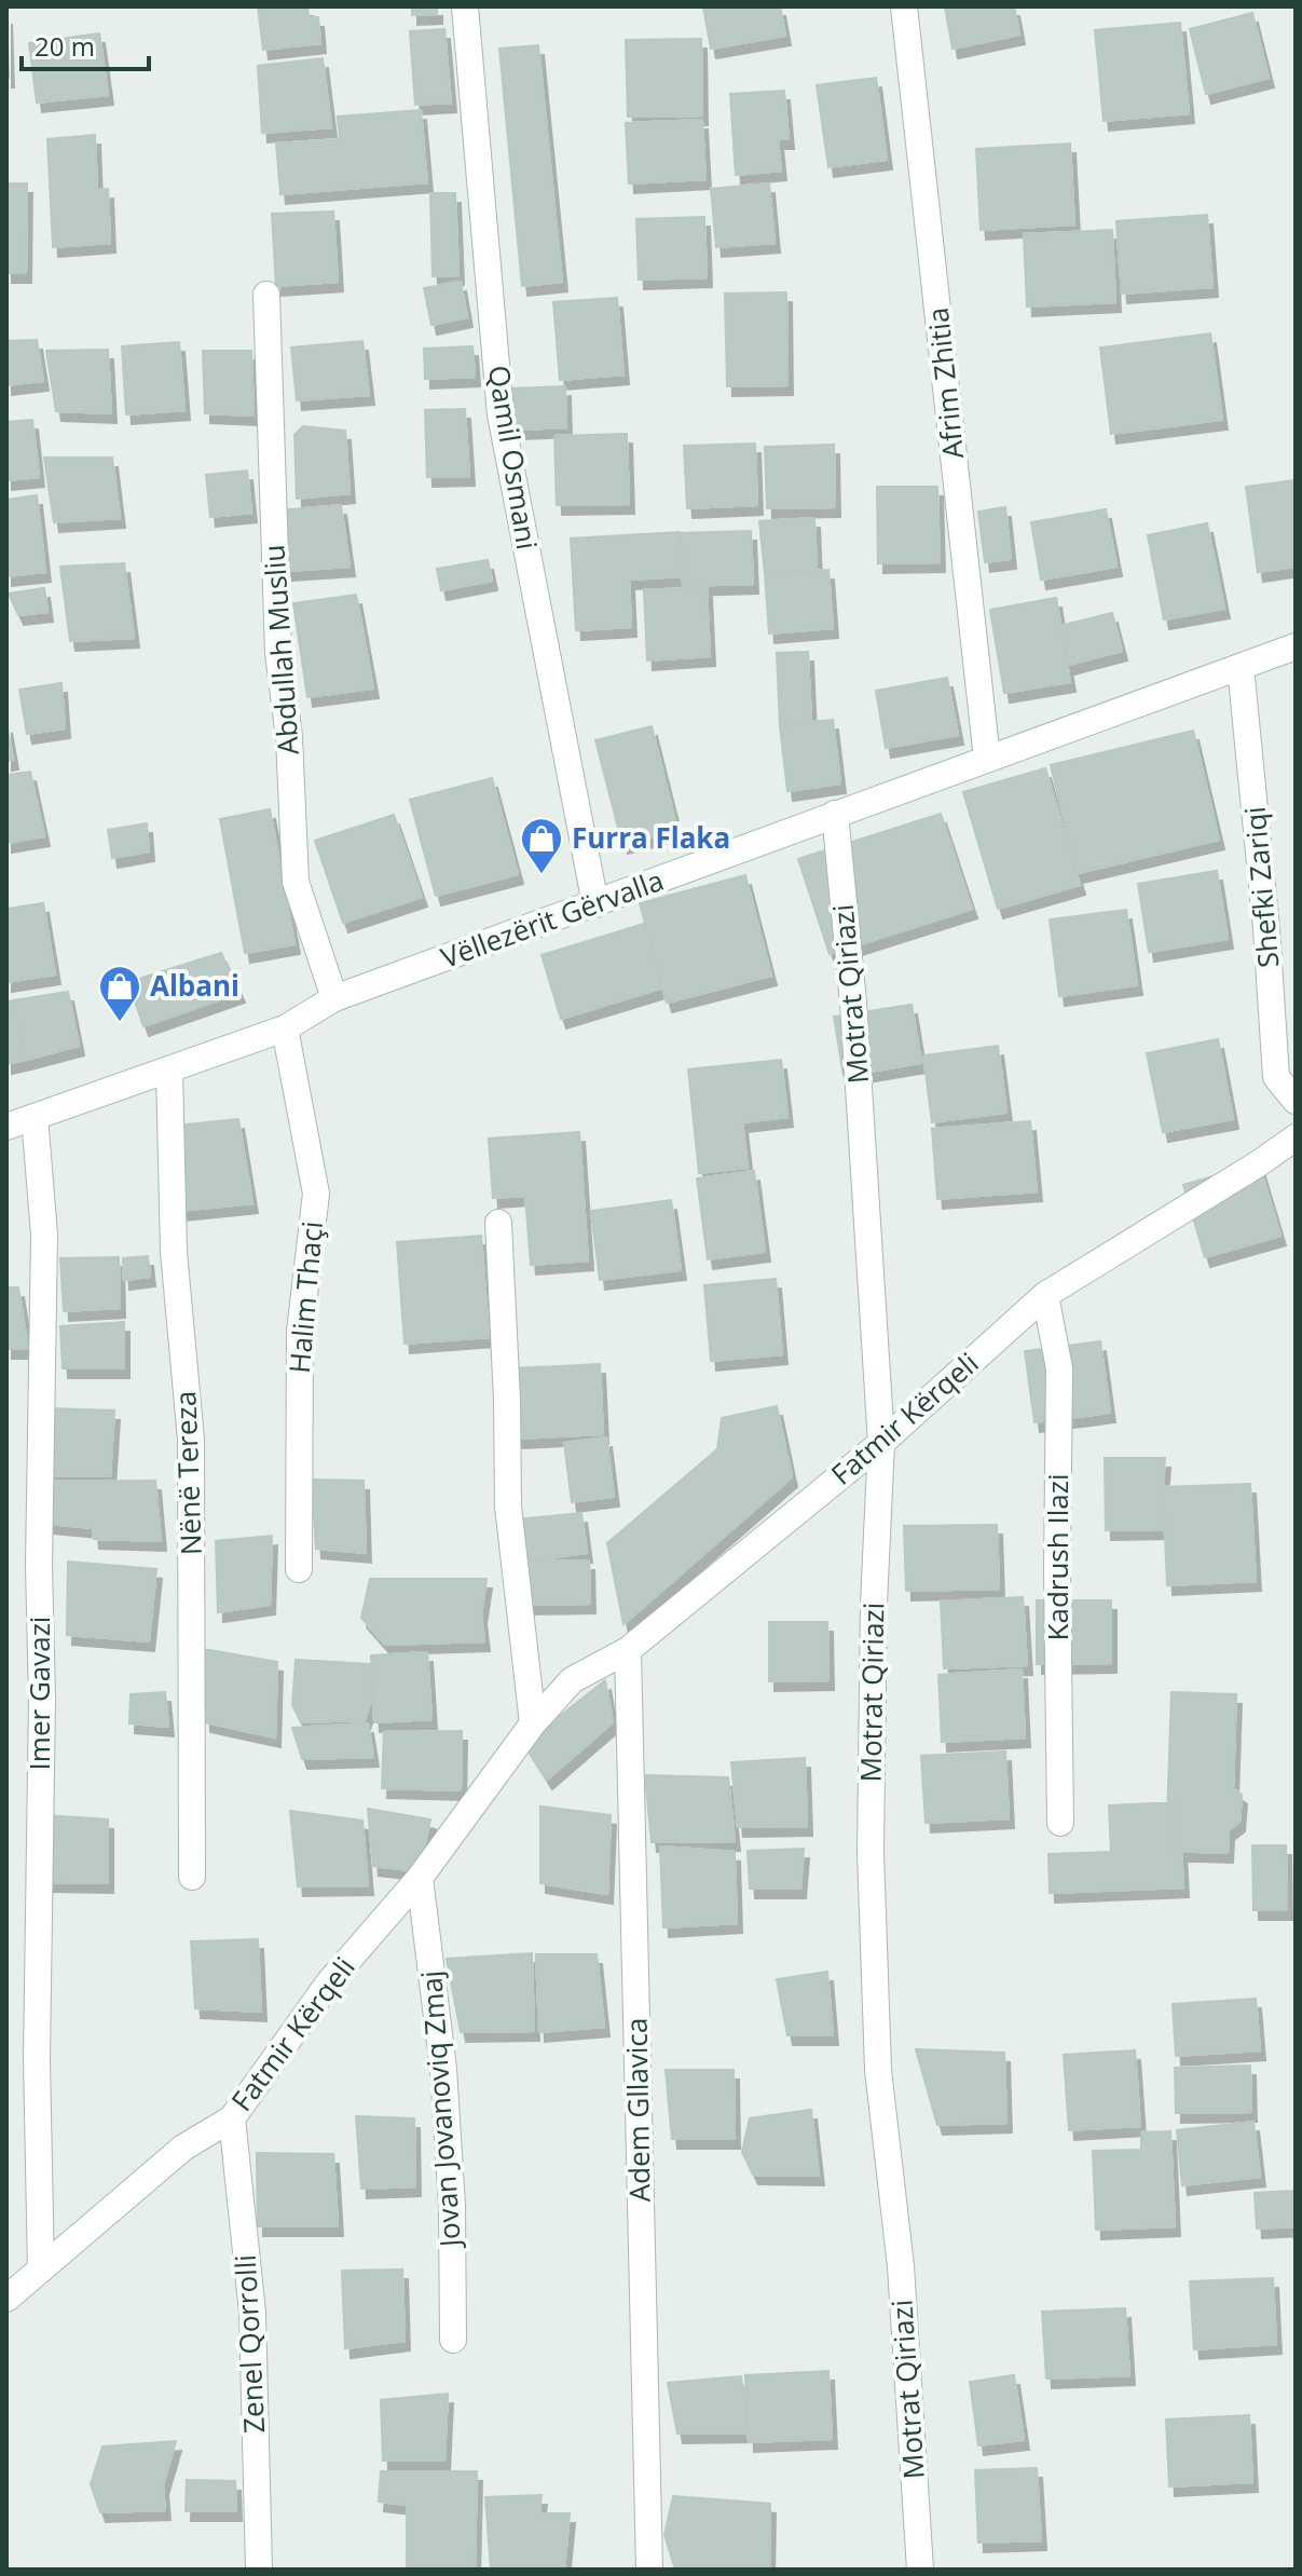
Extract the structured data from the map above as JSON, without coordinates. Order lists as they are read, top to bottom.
{
  "streets": {
    "street": [
      "Afrim Zhitia",
      "Qamil Osmani",
      "Abdullah Musliu",
      "Shefki Zariqi",
      "Vëllezërit Gërvalla",
      "Motrat Qiriazi",
      "Halim Thaçi",
      "Fatmir Kërqeli",
      "Nënë Tereza",
      "Kadrush Ilazi",
      "Imer Gavazi",
      "Jovan Jovanoviq Zmaj",
      "Adem Gllavica",
      "Zenel Qorrolli"
    ]
  },
  "crossings": [
    ["Afrim Zhitia", "Vëllezërit Gërvalla"],
    ["Qamil Osmani", "Vëllezërit Gërvalla"],
    ["Abdullah Musliu", "Vëllezërit Gërvalla"],
    ["Shefki Zariqi", "Vëllezërit Gërvalla"],
    ["Vëllezërit Gërvalla", "Motrat Qiriazi"],
    ["Vëllezërit Gërvalla", "Halim Thaçi"],
    ["Vëllezërit Gërvalla", "Nënë Tereza"],
    ["Vëllezërit Gërvalla", "Imer Gavazi"],
    ["Motrat Qiriazi", "Fatmir Kërqeli"],
    ["Fatmir Kërqeli", "Kadrush Ilazi"],
    ["Fatmir Kërqeli", "Imer Gavazi"],
    ["Fatmir Kërqeli", "Jovan Jovanoviq Zmaj"],
    ["Fatmir Kërqeli", "Adem Gllavica"],
    ["Fatmir Kërqeli", "Zenel Qorrolli"]
  ],
  "places": {
    "shop": ["Furra Flaka", "Albani"]
  },
  "scale_bar": "20 m"
}
